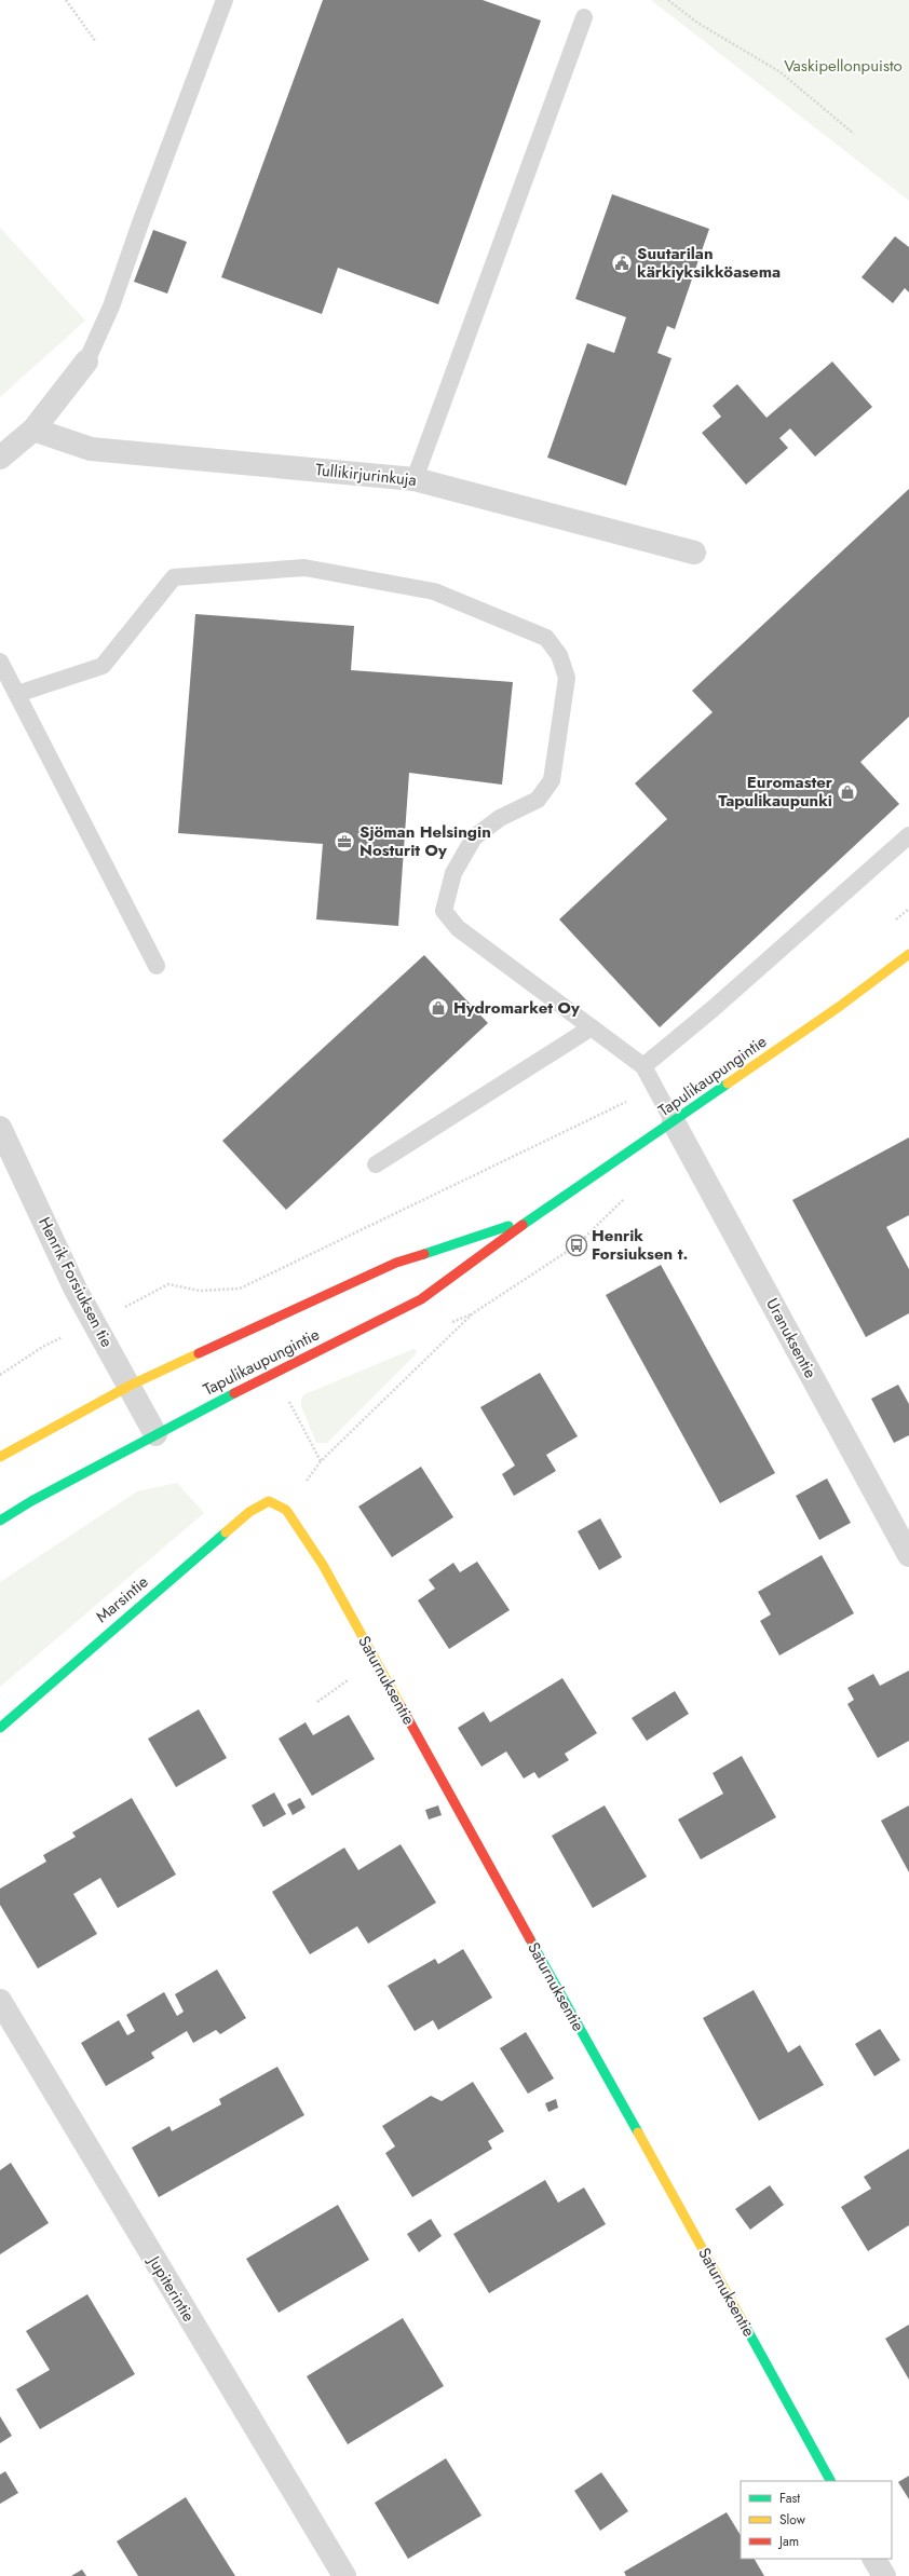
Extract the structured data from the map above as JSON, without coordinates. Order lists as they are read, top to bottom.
{
  "streets": {
    "main road": ["Tapulikaupungintie", "Marsintie", "Saturnuksentie"],
    "street": [
      "Tullikirjurinkuja",
      "Henrik Forsiuksen tie",
      "Uranuksentie",
      "Jupiterintie"
    ]
  },
  "crossings": [
    ["Tapulikaupungintie", "Henrik Forsiuksen tie"],
    ["Tapulikaupungintie", "Uranuksentie"],
    ["Marsintie", "Saturnuksentie"]
  ],
  "parks": ["Vaskipellonpuisto"],
  "places": {
    "public building": ["Suutarilan kärkiyksikköasema"],
    "shop": ["Euromaster Tapulikaupunki", "Hydromarket Oy"],
    "office": ["Sjöman Helsingin Nosturit Oy"],
    "bus stop": ["Henrik Forsiuksen t."]
  },
  "legend": ["Fast", "Slow", "Jam"]
}
